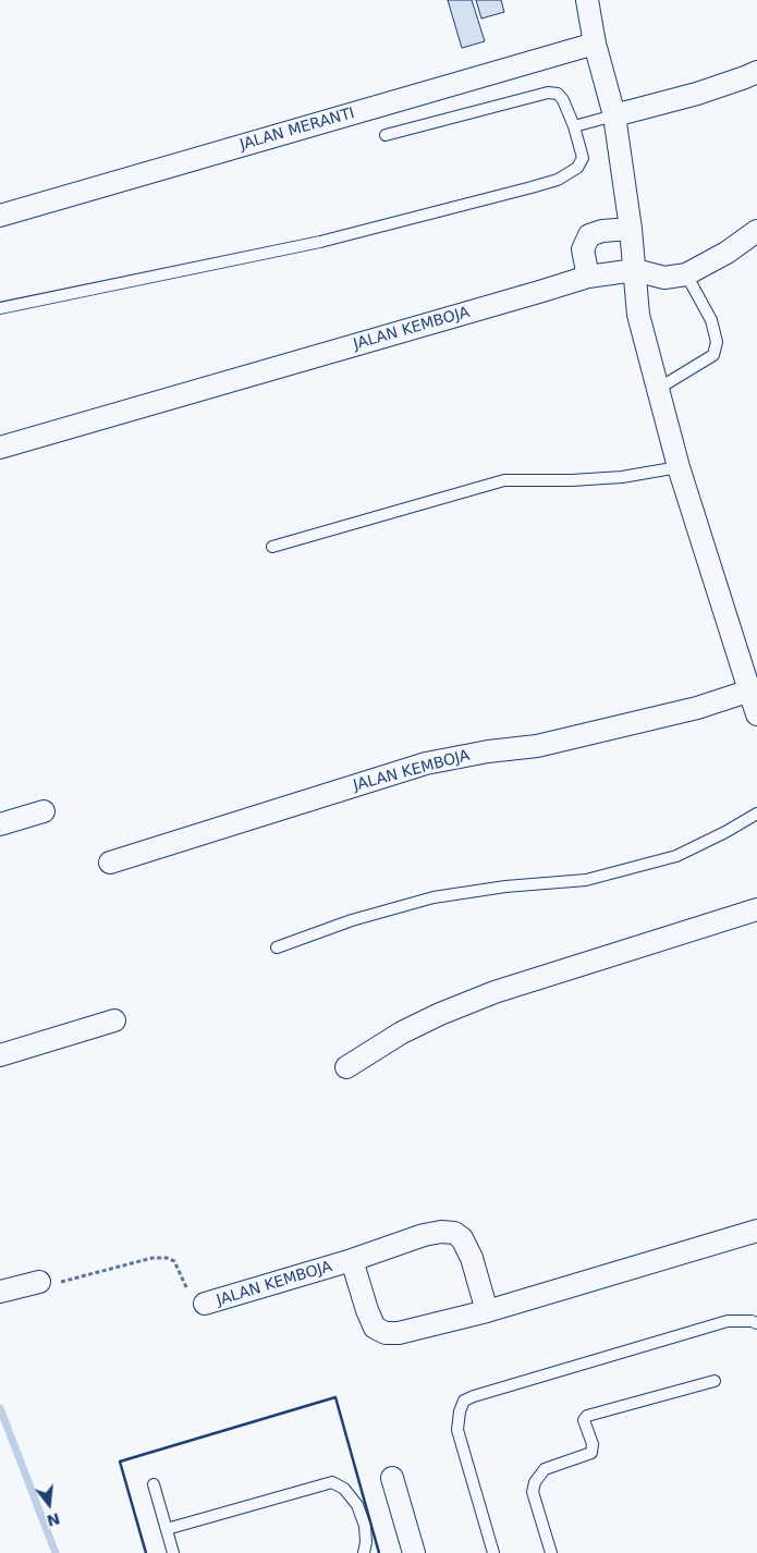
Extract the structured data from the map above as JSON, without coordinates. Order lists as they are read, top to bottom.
{
  "streets": {
    "street": ["JALAN MERANTI", "JALAN KEMBOJA"]
  },
  "north": "bottom"
}
